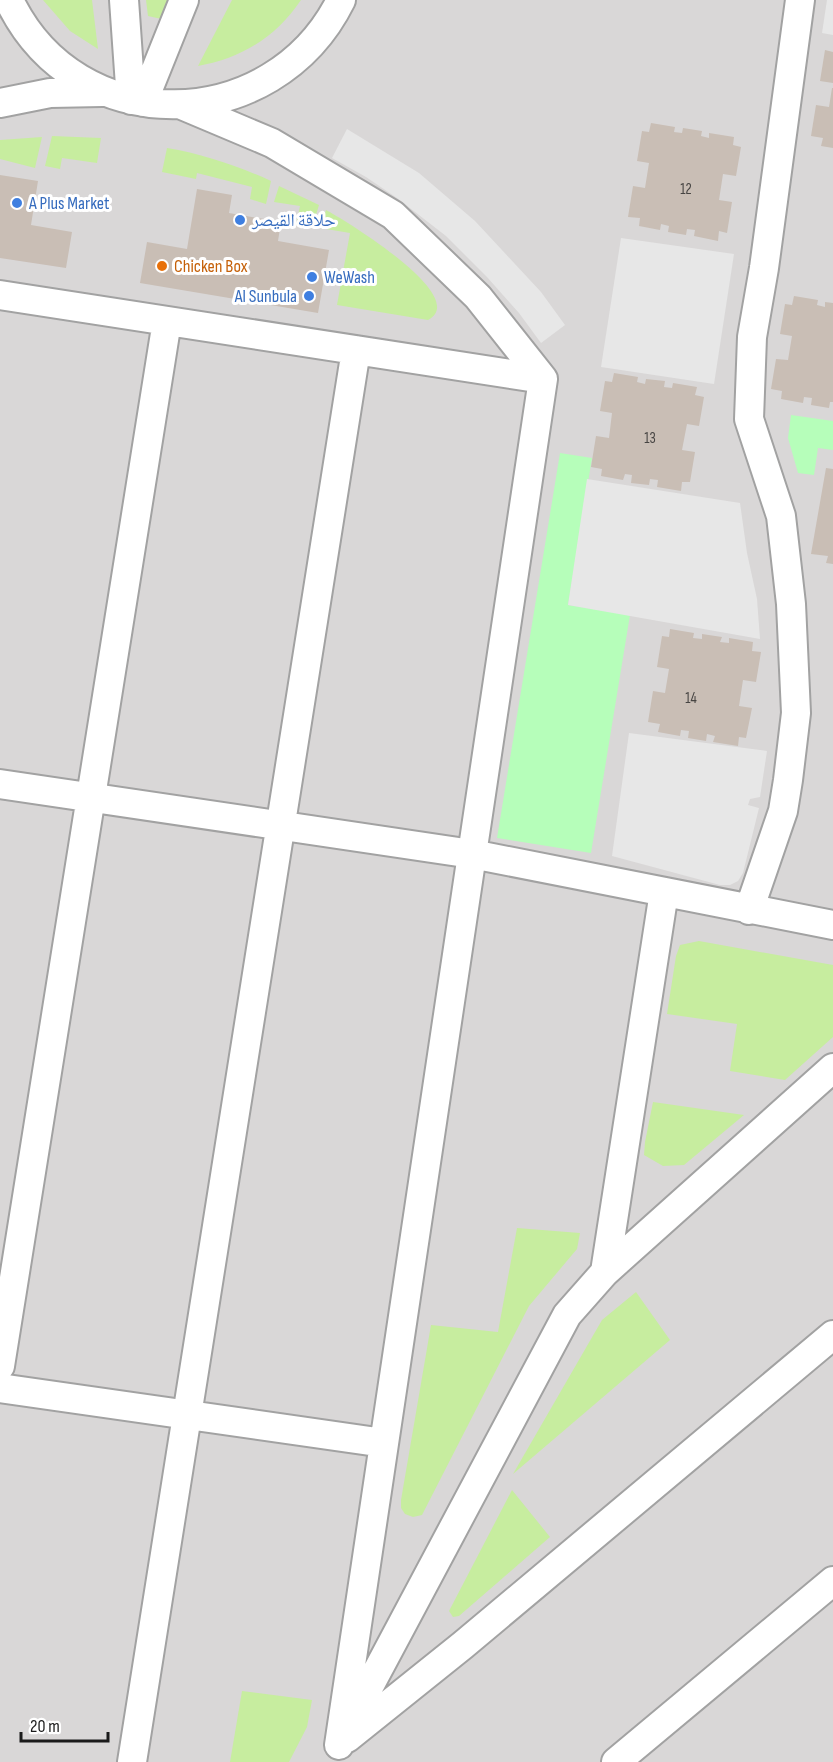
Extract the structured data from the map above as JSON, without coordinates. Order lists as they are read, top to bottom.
{
  "places": [
    "A Plus Market",
    "حلاقة القيصر",
    "Chicken Box",
    "WeWash",
    "Al Sunbula"
  ],
  "house_numbers": ["12", "13", "14"],
  "scale_bar": "20 m"
}
